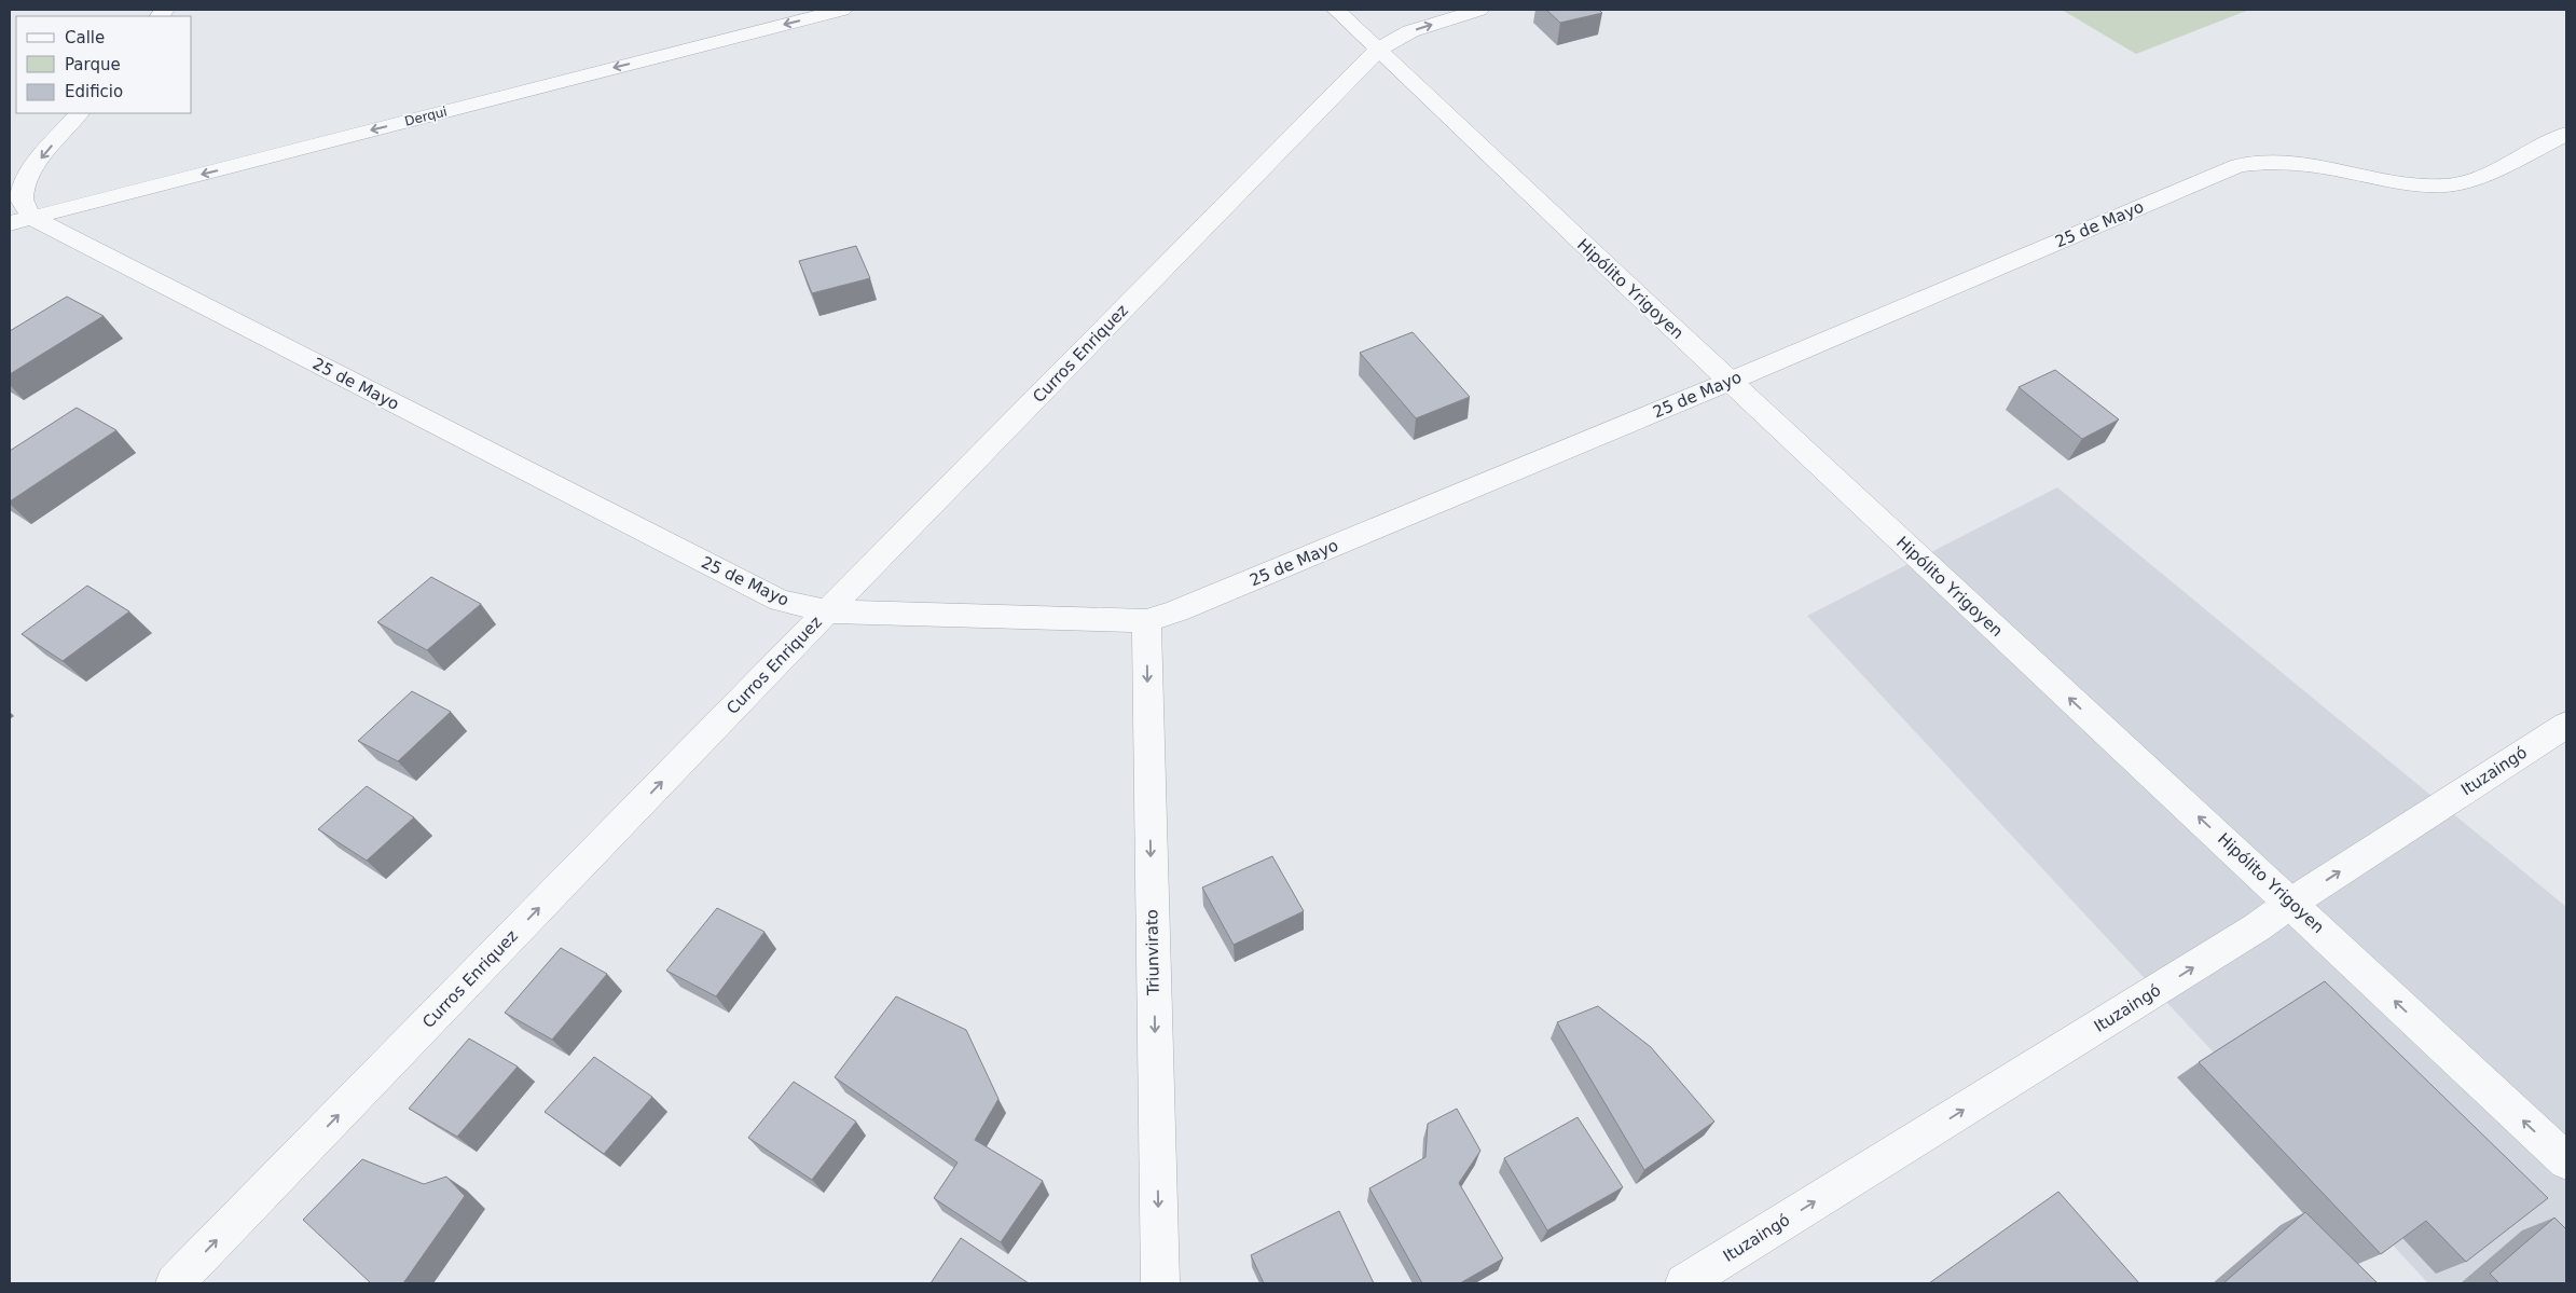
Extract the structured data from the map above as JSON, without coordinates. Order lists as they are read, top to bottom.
{
  "streets": {
    "street": [
      "Derqui",
      "25 de Mayo",
      "Hipólito Yrigoyen",
      "Curros Enriquez",
      "Ituzaingó",
      "Triunvirato"
    ]
  },
  "crossings": [
    ["Derqui", "25 de Mayo"],
    ["25 de Mayo", "Hipólito Yrigoyen"],
    ["25 de Mayo", "Curros Enriquez"],
    ["25 de Mayo", "Triunvirato"],
    ["Hipólito Yrigoyen", "Curros Enriquez"],
    ["Hipólito Yrigoyen", "Ituzaingó"]
  ],
  "one_way": [
    "Derqui",
    "Hipólito Yrigoyen",
    "Curros Enriquez",
    "Ituzaingó",
    "Triunvirato"
  ],
  "legend": ["Calle", "Parque", "Edificio"]
}
